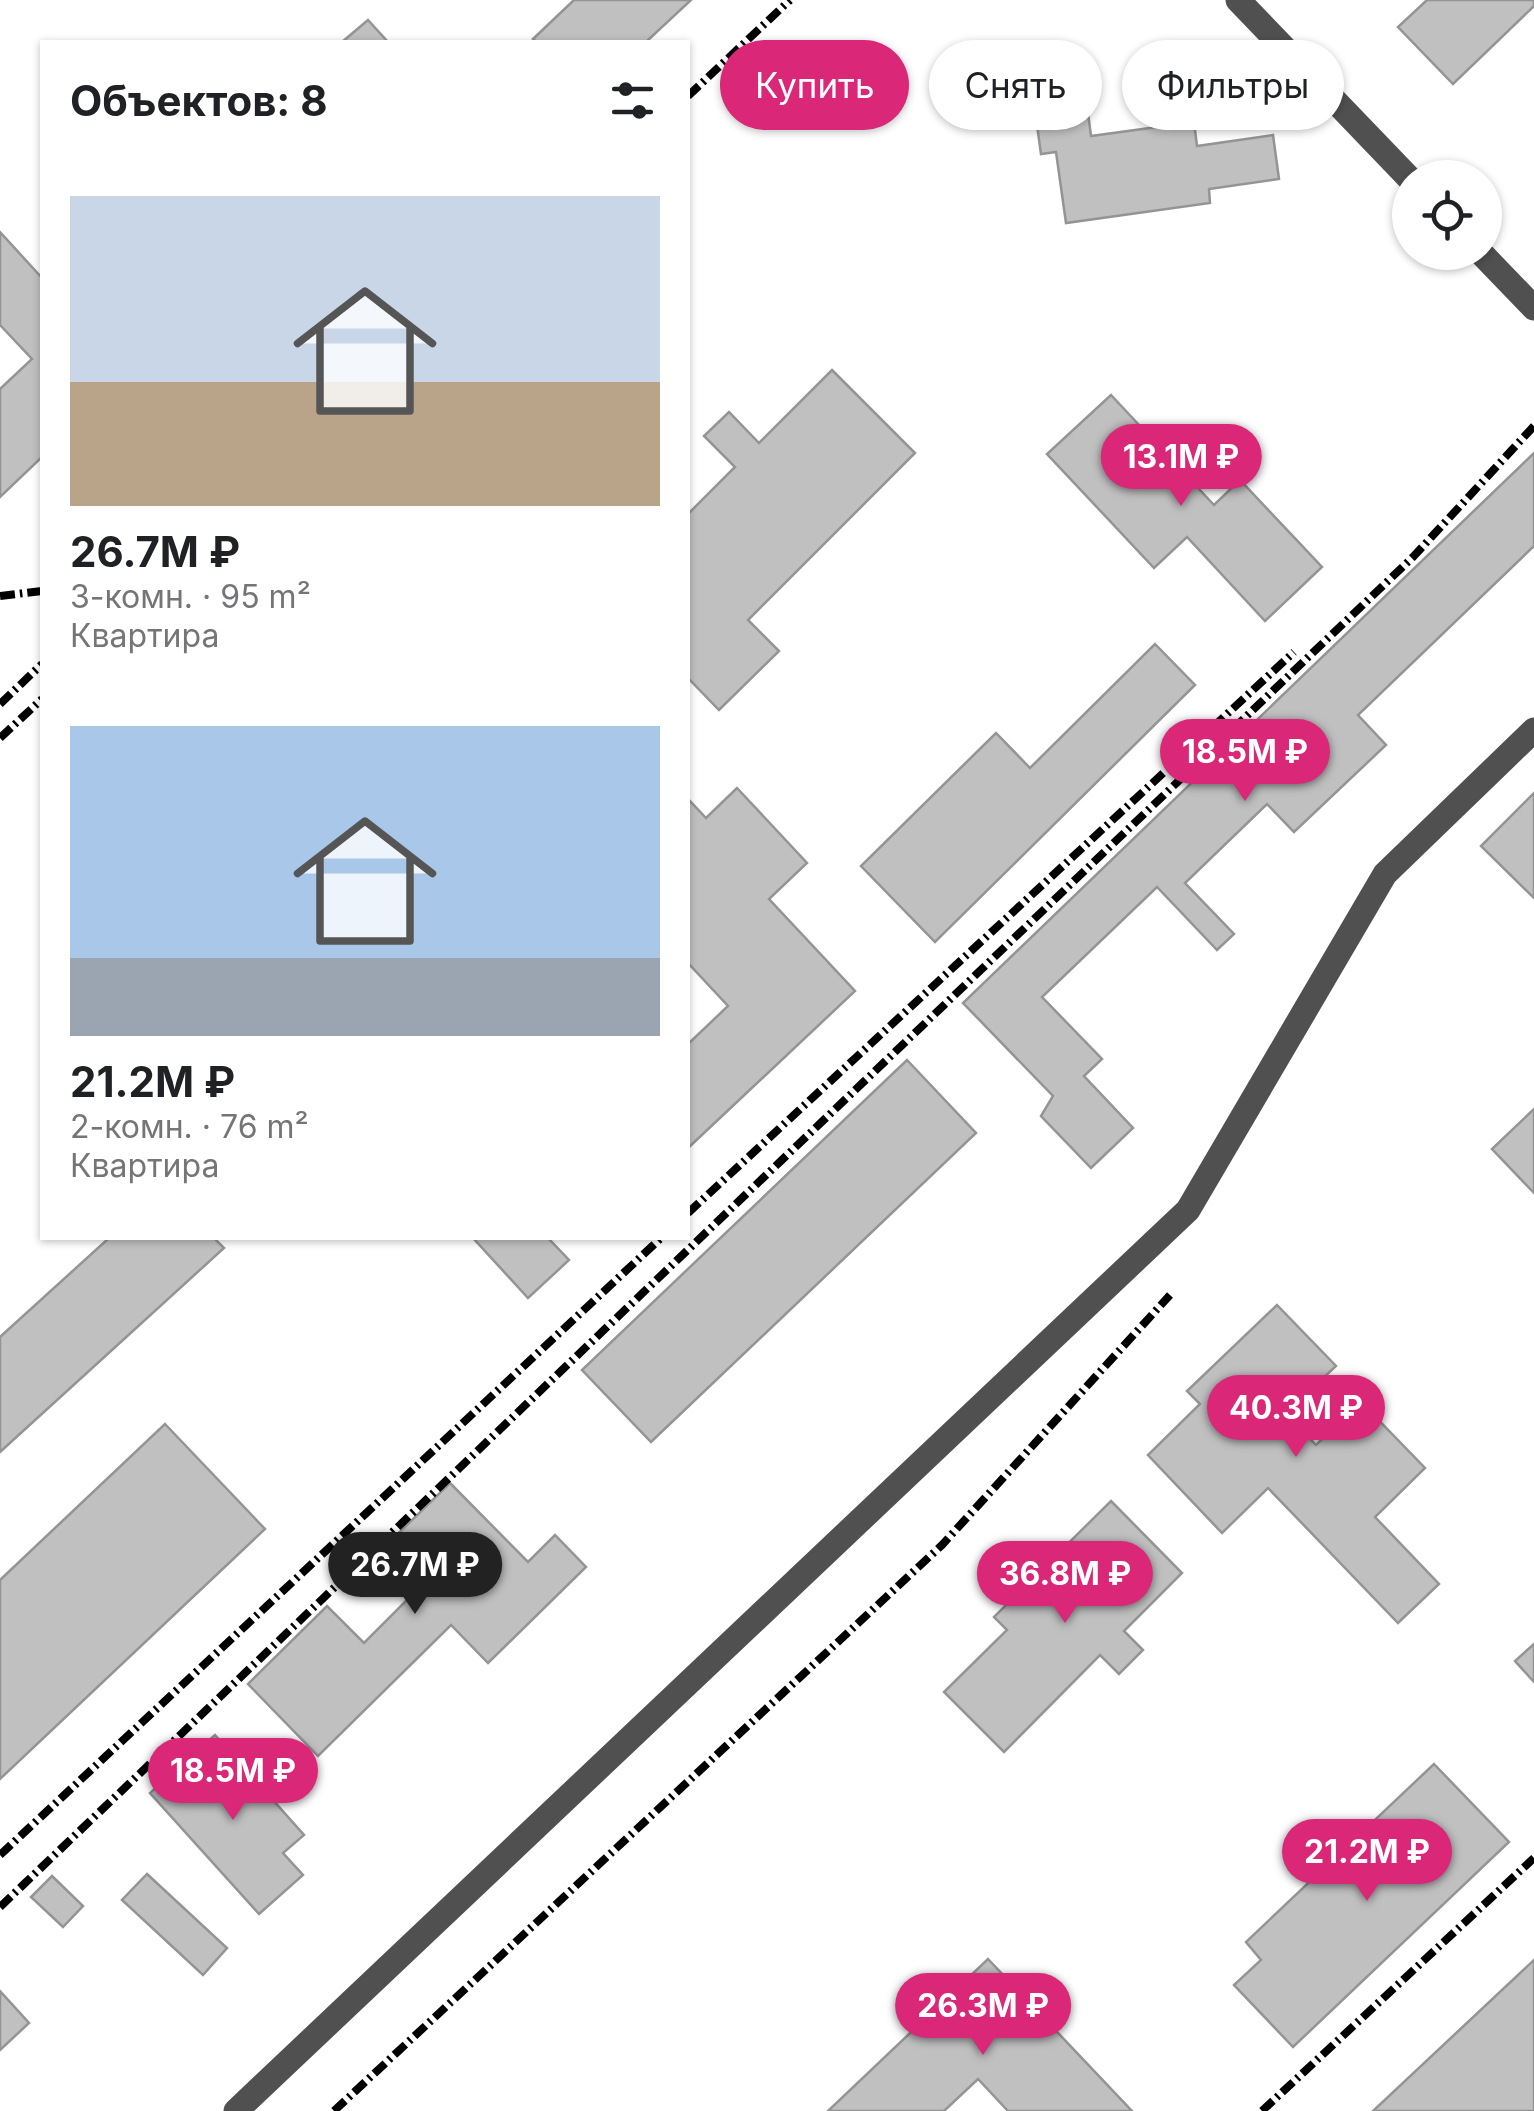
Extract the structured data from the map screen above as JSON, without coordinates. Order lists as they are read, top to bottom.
{
  "page": {
    "chip": ["Купить", "Снять", "Фильтры"],
    "heading": "Объектов: 8",
    "list": [
      {
        "name": "26.7M ₽",
        "note": "3-комн. · 95 m² · Квартира"
      },
      {
        "name": "21.2M ₽",
        "note": "2-комн. · 76 m² · Квартира"
      }
    ],
    "price": [
      "13.1M ₽",
      "18.5M ₽",
      "40.3M ₽",
      "26.7M ₽",
      "36.8M ₽",
      "18.5M ₽",
      "21.2M ₽",
      "26.3M ₽"
    ]
  }
}
